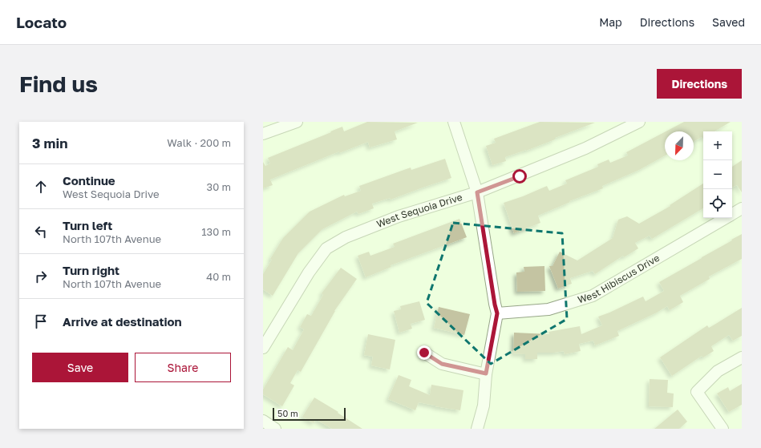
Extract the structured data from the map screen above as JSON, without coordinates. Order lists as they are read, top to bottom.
{
  "streets": {
    "street": ["West Sequoia Drive", "West Hibiscus Drive"]
  },
  "scale_bar": "50 m",
  "north": "bottom left",
  "page": {
    "header": "Locato",
    "nav": ["Map", "Directions", "Saved"],
    "buttons": [
      "Directions",
      ["Save", "Share"]
    ],
    "title": "Find us",
    "heading": ["3 min", "Walk · 200 m"],
    "map_buttons": ["+", "−"],
    "list": [
      ["Continue", "West Sequoia Drive", "30 m"],
      ["Turn left", "North 107th Avenue", "130 m"],
      ["Turn right", "North 107th Avenue", "40 m"],
      "Arrive at destination"
    ],
    "scale": "50 m"
  }
}
